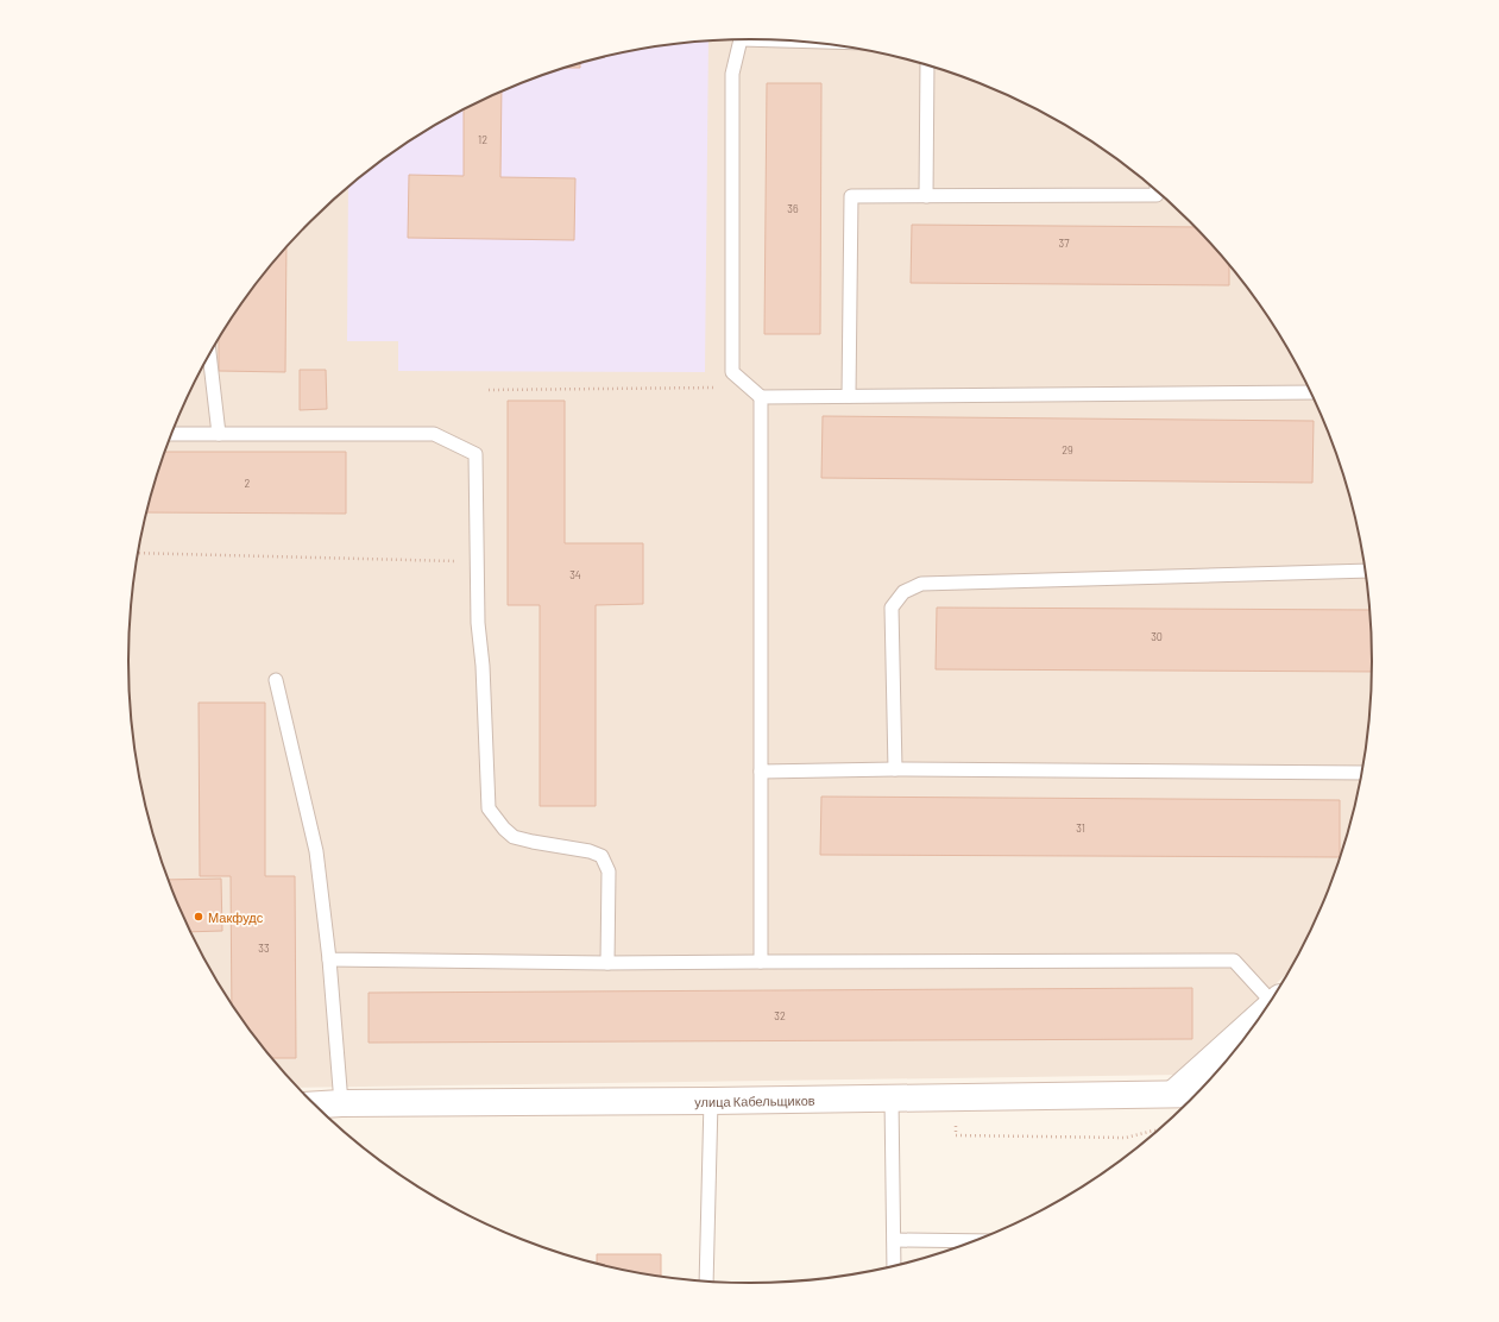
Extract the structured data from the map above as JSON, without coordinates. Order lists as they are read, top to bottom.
{
  "streets": {
    "street": ["улица Кабельщиков"]
  },
  "places": ["Макфудс"],
  "house_numbers": [
    "12",
    "36",
    "37",
    "29",
    "2",
    "34",
    "30",
    "31",
    "33",
    "32"
  ]
}
